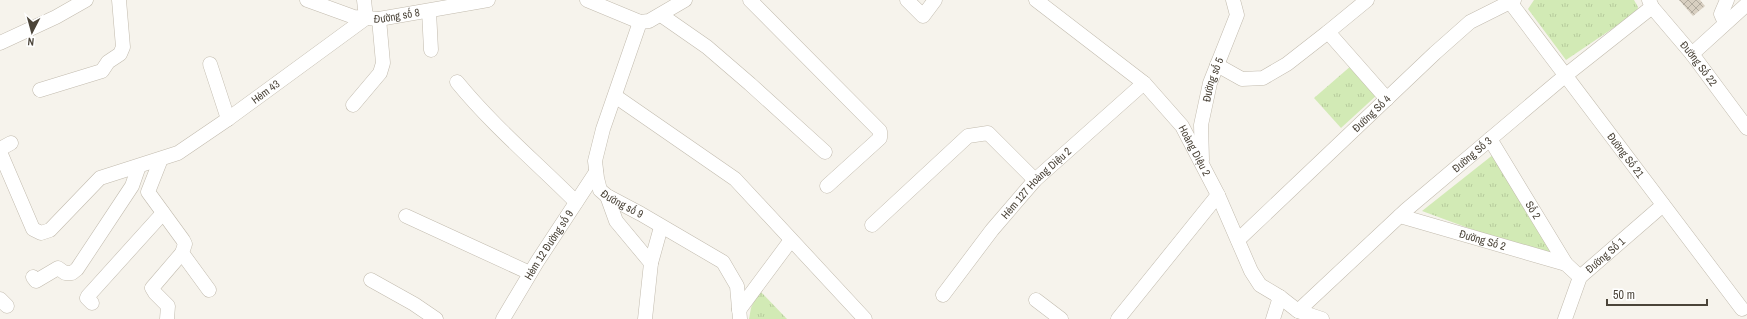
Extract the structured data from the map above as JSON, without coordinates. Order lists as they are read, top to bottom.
{
  "streets": {
    "street": [
      "Đường số 8",
      "Đường Số 22",
      "Đường số 5",
      "Hẻm 43",
      "Đường Số 4",
      "Hoàng Diệu 2",
      "Đường Số 3",
      "Đường Số 21",
      "Hẻm 127 Hoàng Diệu 2",
      "Đường số 9",
      "Số 2",
      "Đường Số 2",
      "Hẻm 12 Đường số 9",
      "Đường Số 1"
    ]
  },
  "crossings": [
    ["Đường số 8", "Hẻm 43"],
    ["Đường Số 22", "Đường Số 3"],
    ["Đường số 5", "Hoàng Diệu 2"],
    ["Đường Số 4", "Hoàng Diệu 2"],
    ["Đường Số 4", "Đường Số 21"],
    ["Hoàng Diệu 2", "Đường Số 3"],
    ["Hoàng Diệu 2", "Hẻm 127 Hoàng Diệu 2"],
    ["Đường Số 3", "Đường Số 21"],
    ["Đường Số 3", "Số 2"],
    ["Đường Số 3", "Đường Số 2"],
    ["Đường Số 21", "Đường Số 1"],
    ["Đường số 9", "Hẻm 12 Đường số 9"],
    ["Số 2", "Đường Số 2"],
    ["Số 2", "Đường Số 1"]
  ],
  "scale_bar": "50 m",
  "north": "bottom"
}
